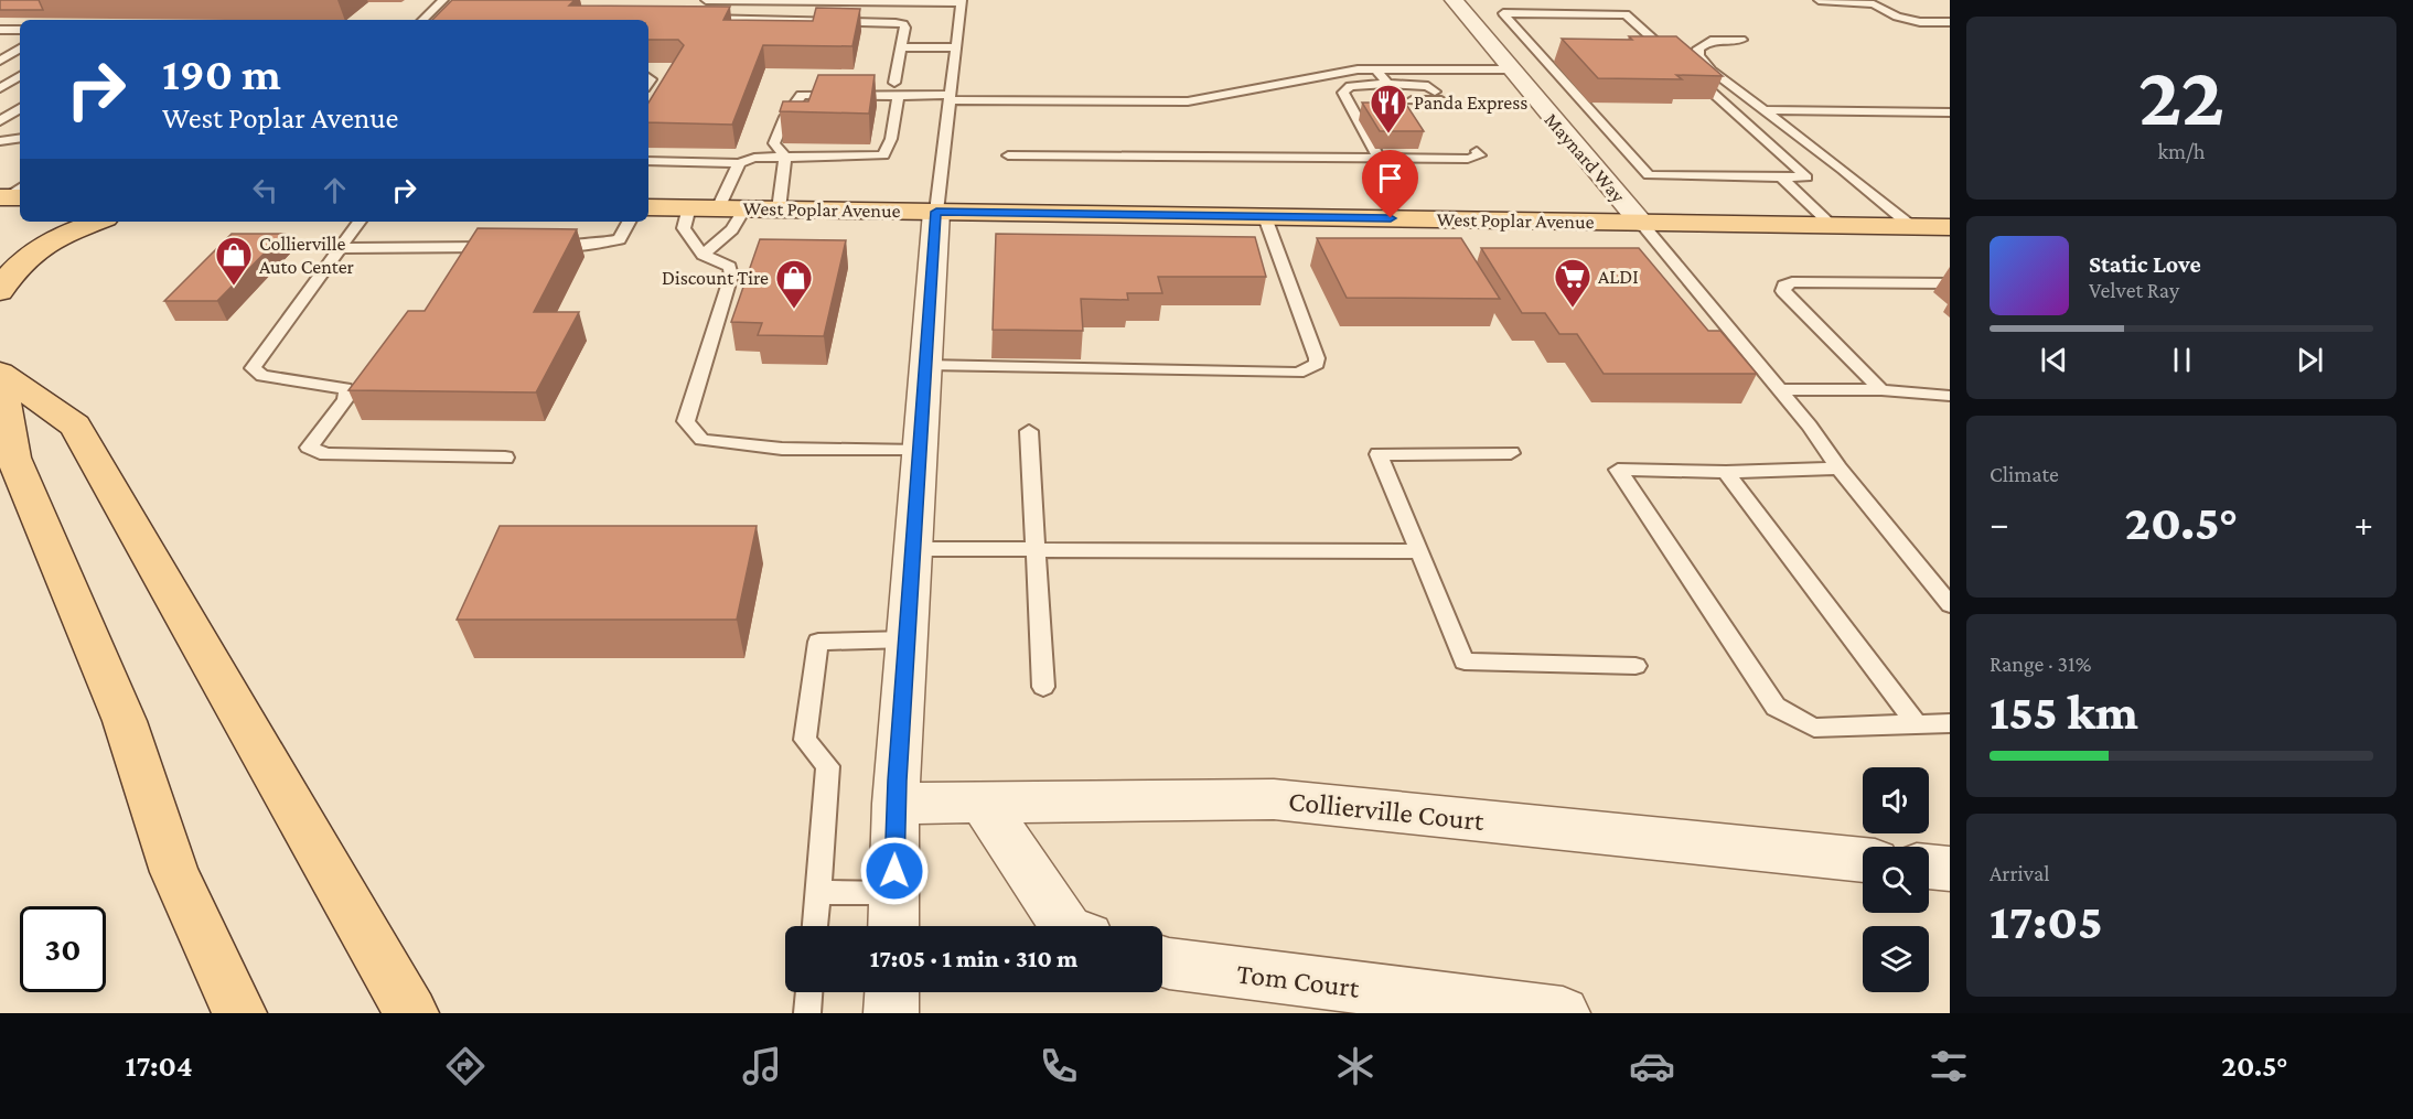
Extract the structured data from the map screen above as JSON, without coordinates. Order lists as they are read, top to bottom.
{
  "streets": {
    "main road": ["West Poplar Avenue"],
    "street": ["Maynard Way", "Collierville Court", "Tom Court"]
  },
  "crossings": [
    ["Maynard Way", "West Poplar Avenue"]
  ],
  "places": {
    "restaurant": ["Panda Express"],
    "shop": ["Collierville Auto Center", "Discount Tire"],
    "supermarket": ["ALDI"]
  },
  "page": {
    "tile": [
      ["22", "km/h"],
      "Climate",
      ["Range · 31%", "155 km"],
      ["Arrival", "17:05"]
    ],
    "turn": ["190 m", "West Poplar Avenue"],
    "song": ["Static Love", "Velvet Ray"],
    "heat": ["−", "20.5°", "+"],
    "limit": "30",
    "trip": "17:05 · 1 min · 310 m",
    "tabs": ["17:04", "20.5°"]
  }
}
